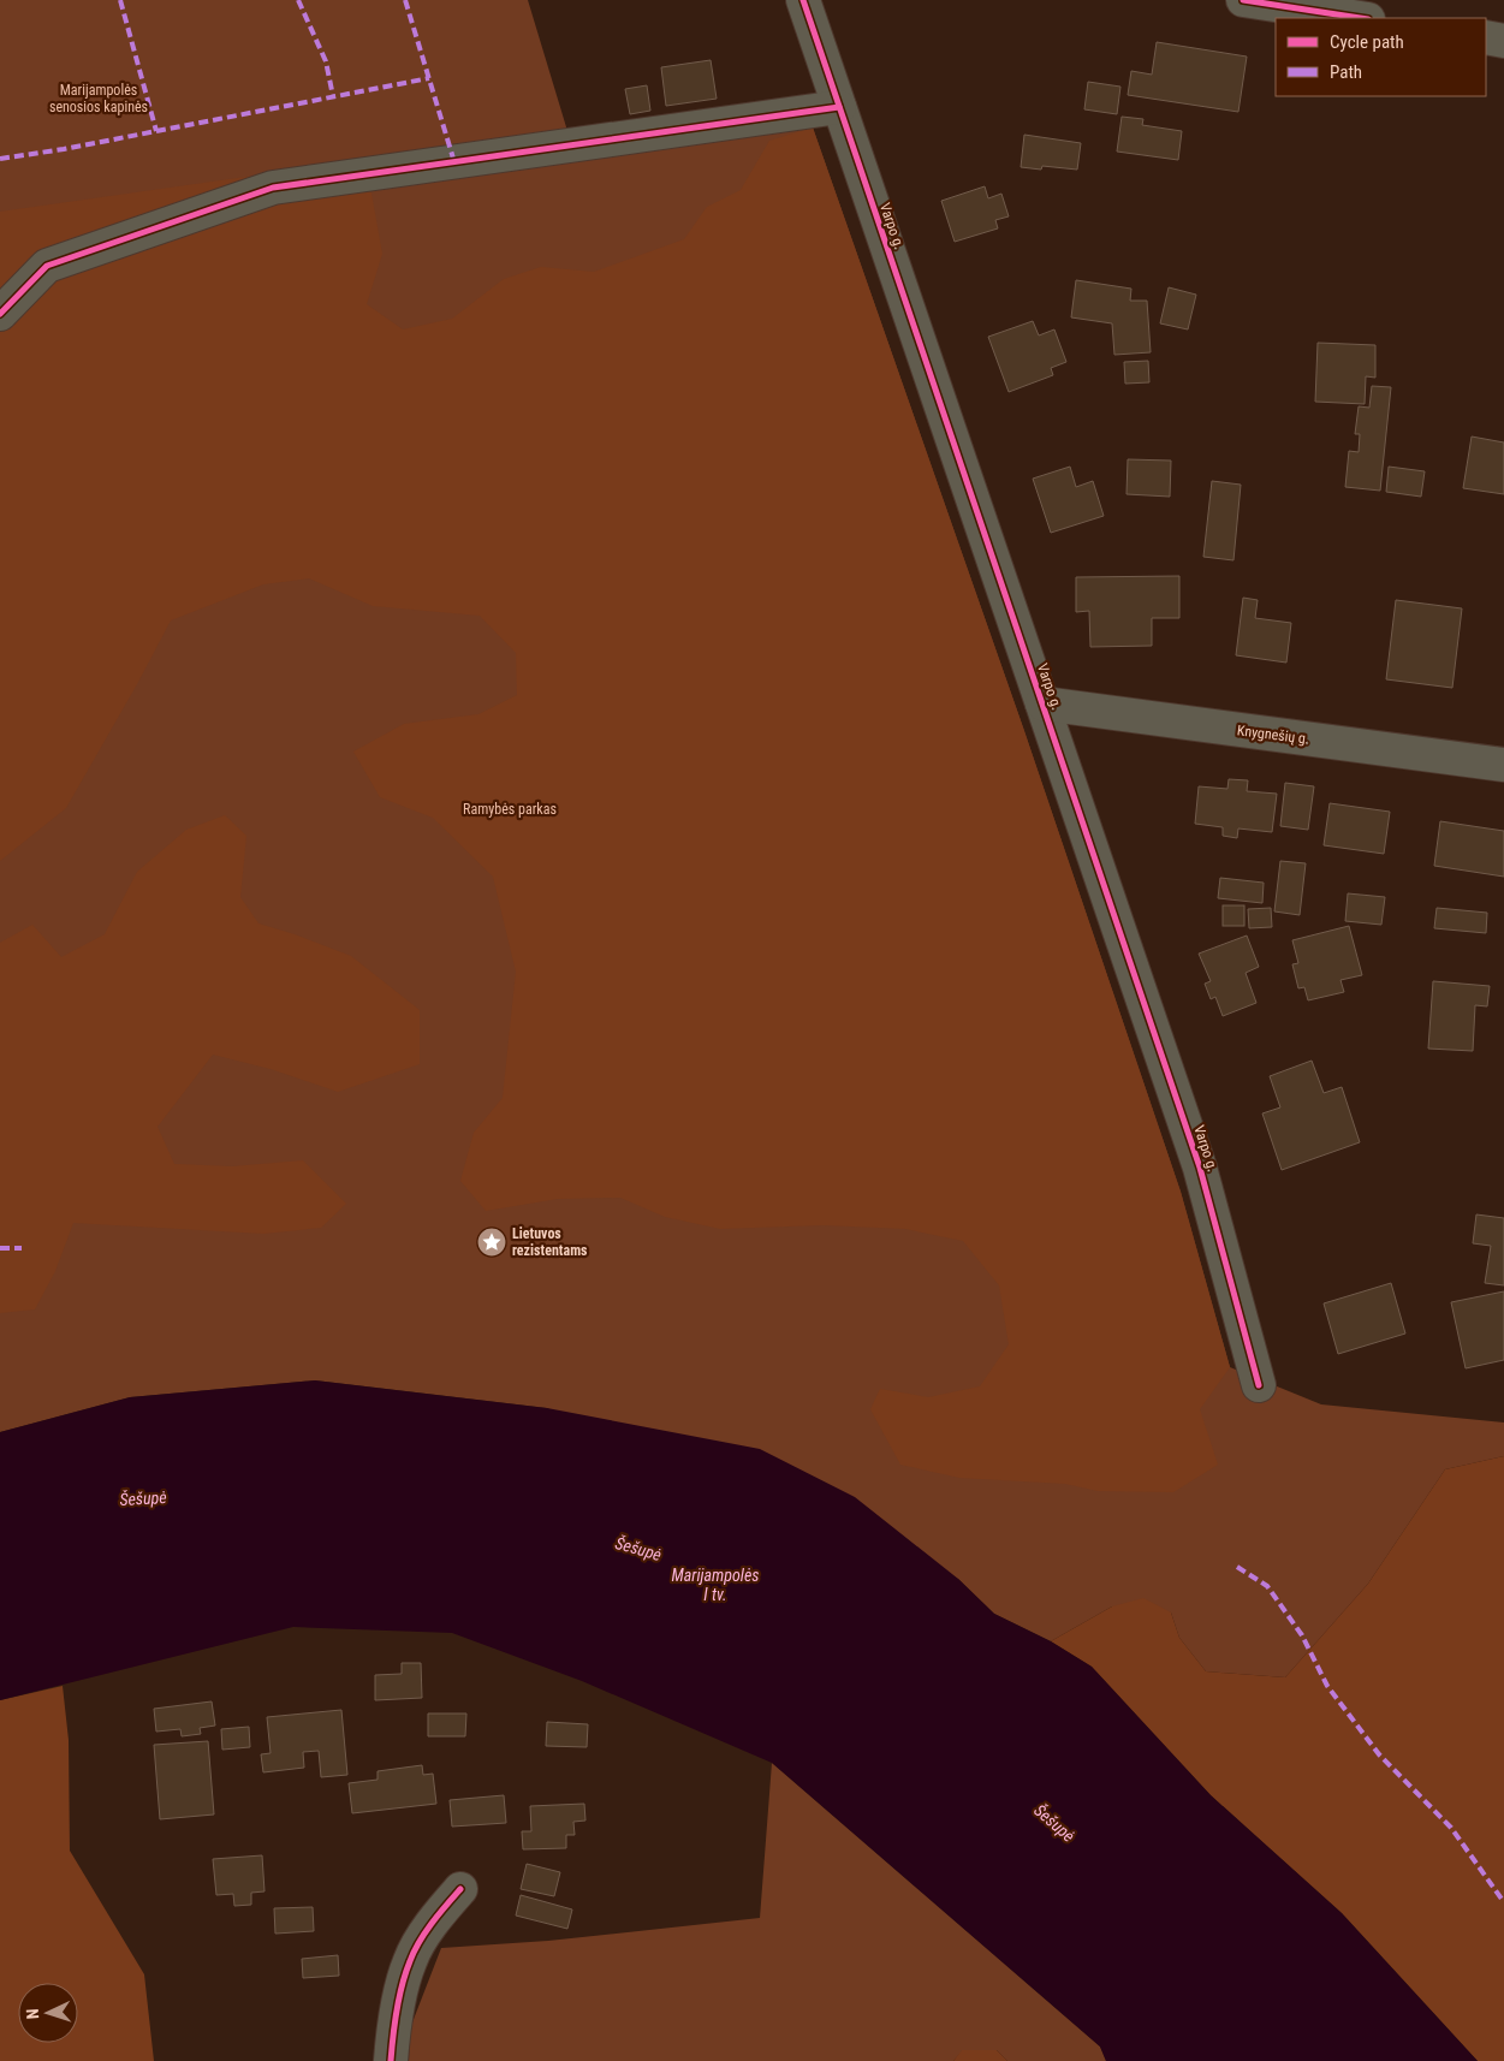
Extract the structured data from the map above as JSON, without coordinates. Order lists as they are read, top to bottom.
{
  "streets": {
    "street": ["Varpo g.", "Knygnešių g."]
  },
  "crossings": [
    ["Varpo g.", "Knygnešių g."]
  ],
  "water": ["Šešupė", "Marijampolės I tv."],
  "parks": ["Marijampolės senosios kapinės", "Ramybės parkas"],
  "places": {
    "place": ["Lietuvos rezistentams"]
  },
  "legend": ["Cycle path", "Path"],
  "north": "left"
}
